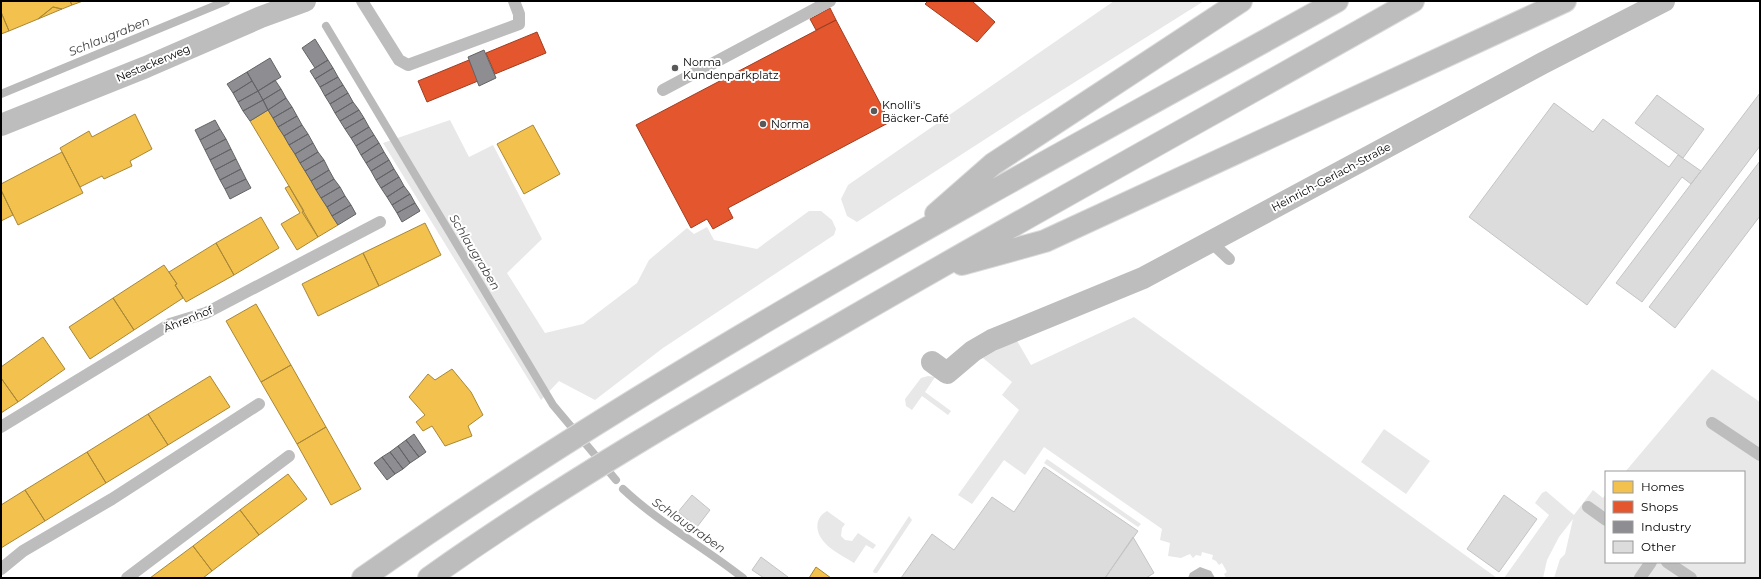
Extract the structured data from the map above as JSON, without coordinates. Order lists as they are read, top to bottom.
{
  "streets": {
    "main road": ["Nestackerweg", "Heinrich-Gerlach-Straße"],
    "lane": ["Ährenhof"]
  },
  "water": ["Schlaugraben"],
  "places": ["Norma Kundenparkplatz", "Knolli's Bäcker-Café", "Norma"],
  "legend": [
    "Homes",
    "Shops",
    "Industry",
    "Other"
  ]
}
